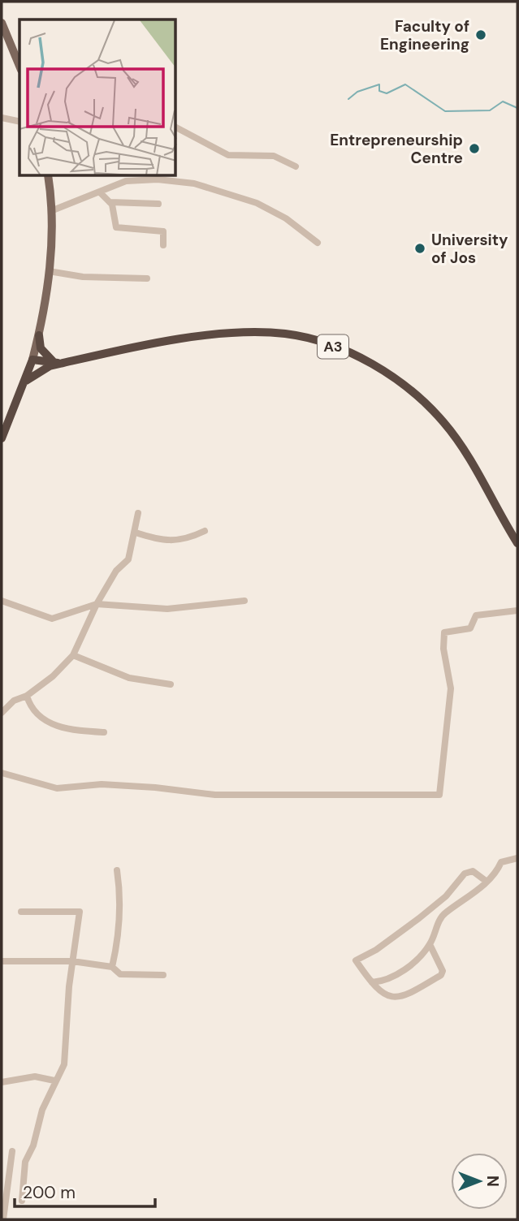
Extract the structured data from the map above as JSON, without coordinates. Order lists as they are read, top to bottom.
{
  "streets": {
    "highway": ["A3"]
  },
  "places": ["Faculty of Engineering", "Entrepreneurship Centre", "University of Jos"],
  "scale_bar": "200 m",
  "north": "right"
}
